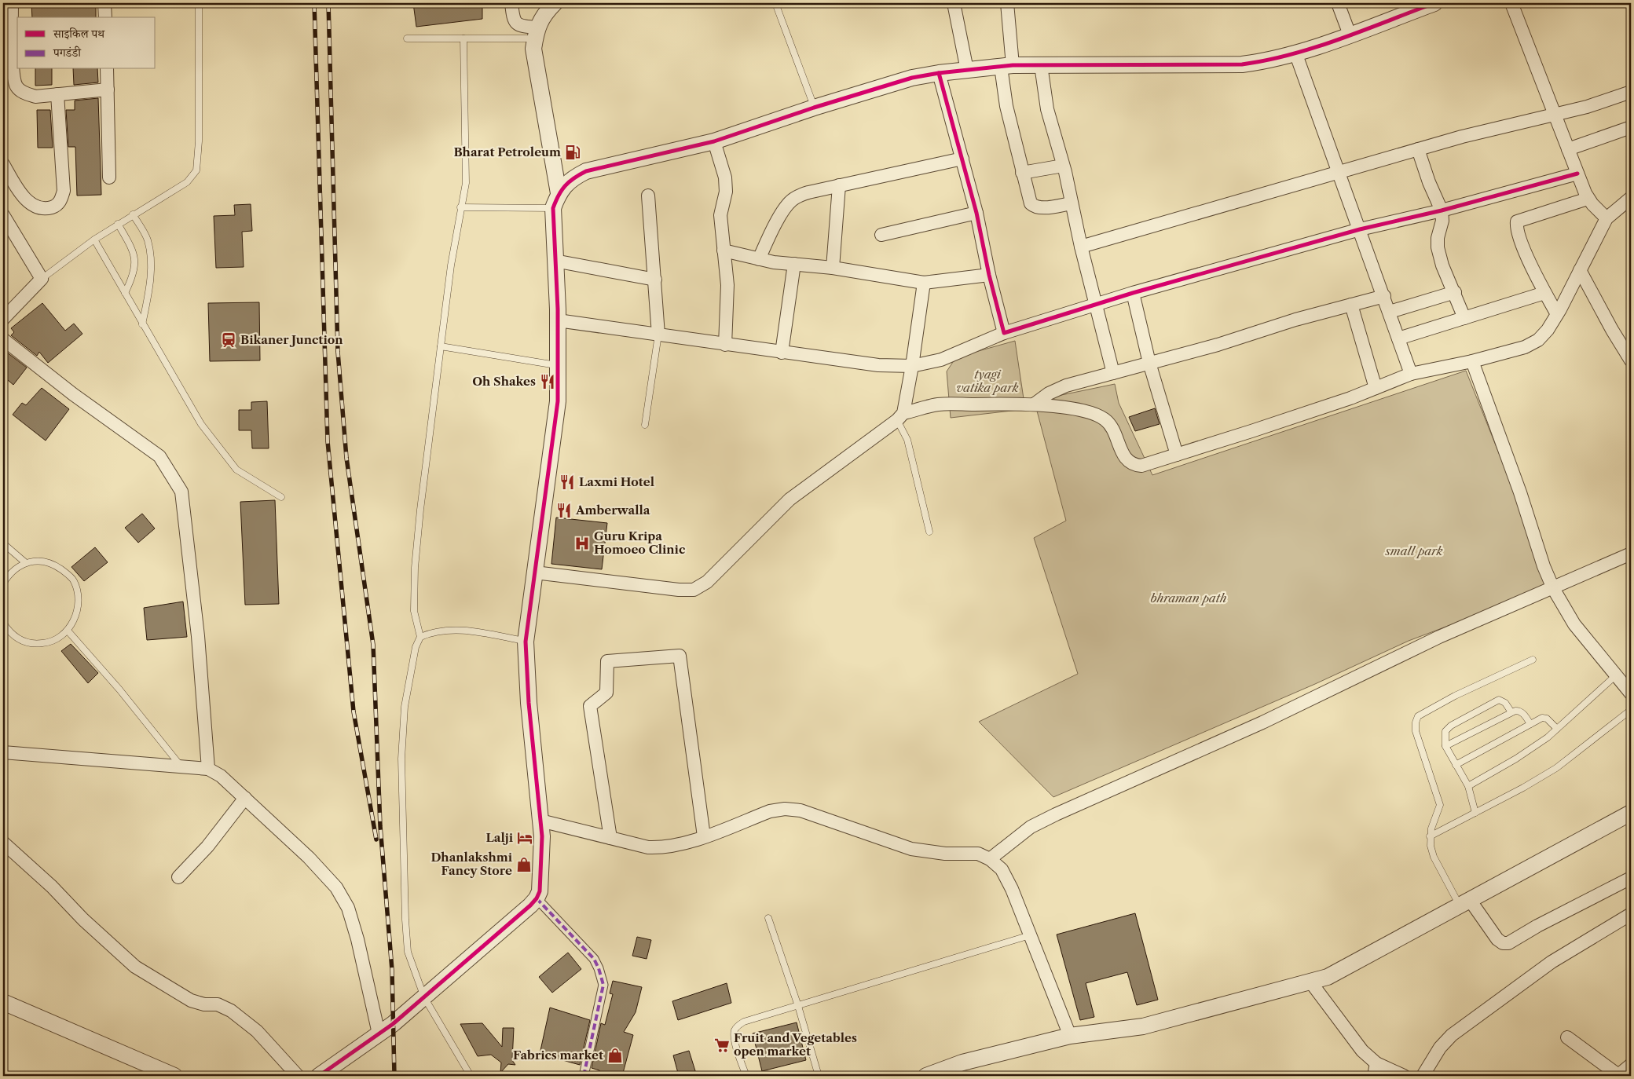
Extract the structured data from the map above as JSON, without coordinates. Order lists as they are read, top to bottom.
{
  "parks": ["tyagi vatika park", "small park", "bhraman path"],
  "places": {
    "fuel station": ["Bharat Petroleum"],
    "station": ["Bikaner Junction"],
    "restaurant": ["Oh Shakes", "Laxmi Hotel", "Amberwalla"],
    "hospital": ["Guru Kripa Homoeo Clinic"],
    "hotel": ["Lalji"],
    "shop": ["Dhanlakshmi Fancy Store", "Fabrics market"],
    "supermarket": ["Fruit and Vegetables open market"]
  },
  "legend": ["साइकिल पथ", "पगडंडी"]
}
